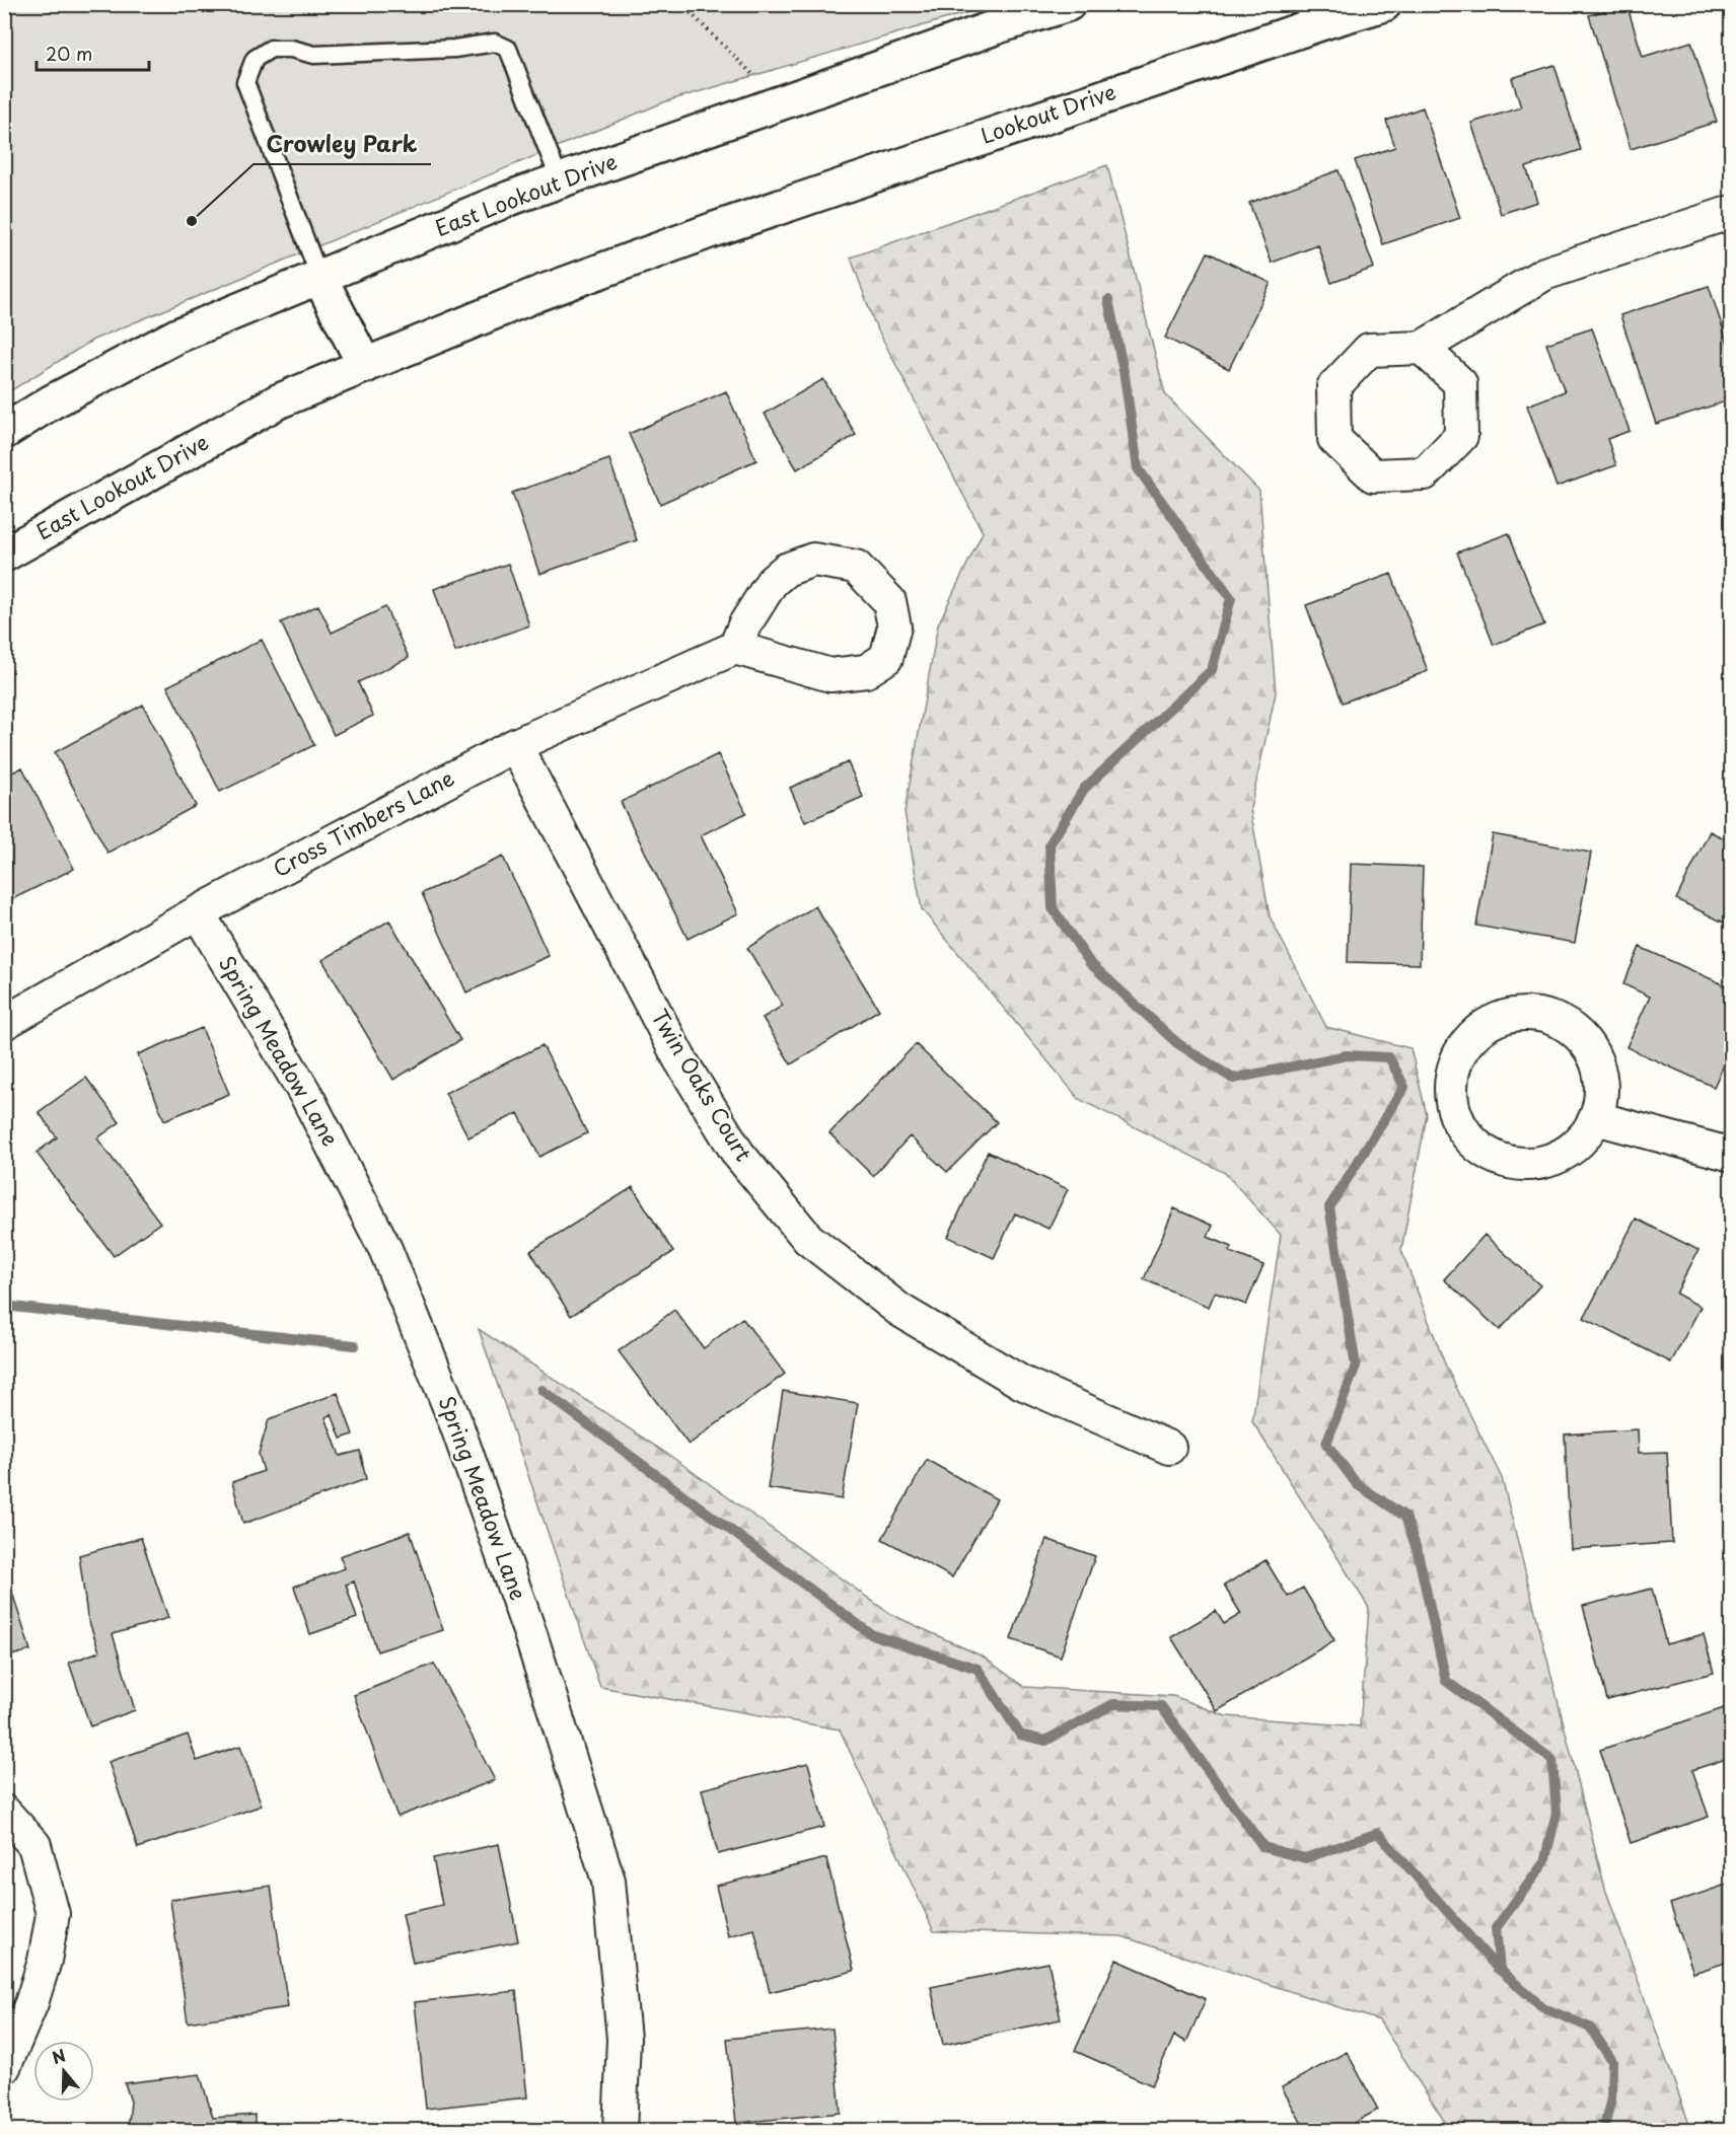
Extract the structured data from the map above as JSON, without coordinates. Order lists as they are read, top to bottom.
{
  "streets": {
    "main road": ["Lookout Drive", "East Lookout Drive"],
    "street": ["Cross Timbers Lane", "Spring Meadow Lane", "Twin Oaks Court"]
  },
  "crossings": [
    ["Lookout Drive", "East Lookout Drive"],
    ["Cross Timbers Lane", "Spring Meadow Lane"],
    ["Cross Timbers Lane", "Twin Oaks Court"]
  ],
  "places": ["Crowley Park"],
  "scale_bar": "20 m",
  "north": "top"
}
